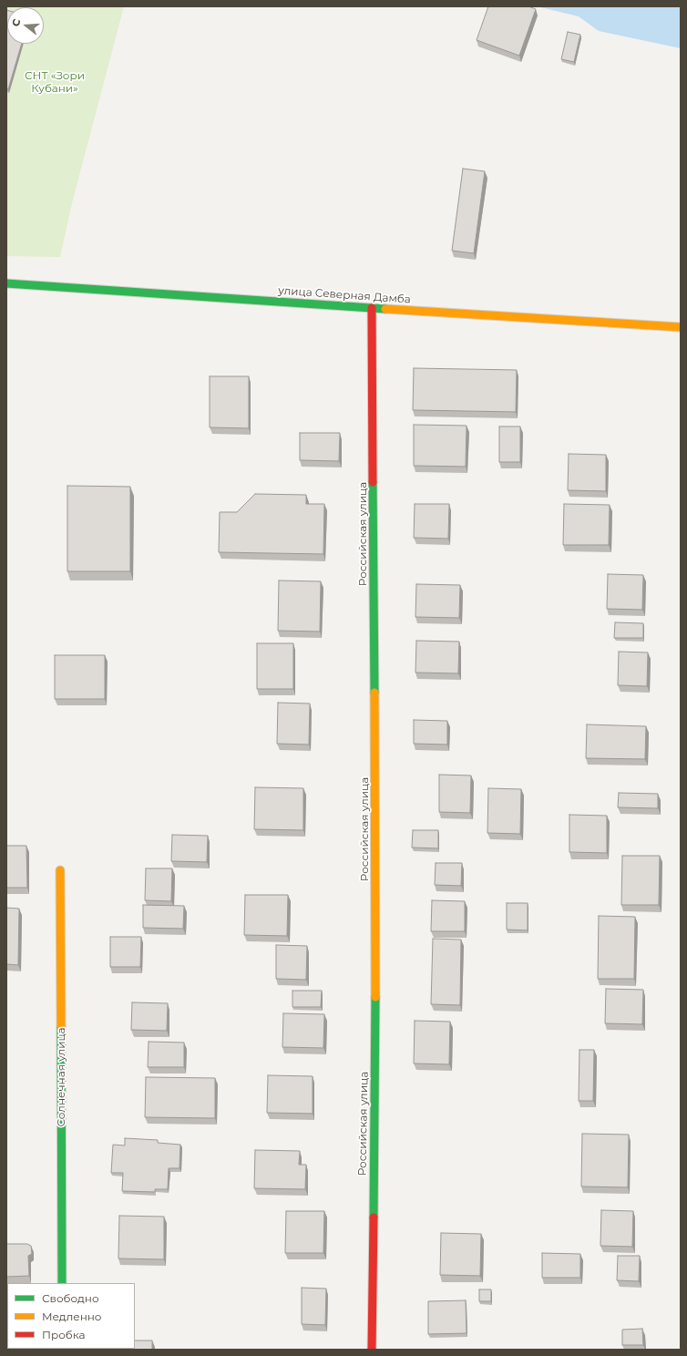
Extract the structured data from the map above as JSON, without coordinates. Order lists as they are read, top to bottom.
{
  "streets": {
    "street": ["улица Северная Дамба", "Российская улица", "Солнечная улица"]
  },
  "crossings": [
    ["улица Северная Дамба", "Российская улица"]
  ],
  "parks": ["СНТ «Зори Кубани»"],
  "legend": ["Свободно", "Медленно", "Пробка"],
  "north": "left"
}
